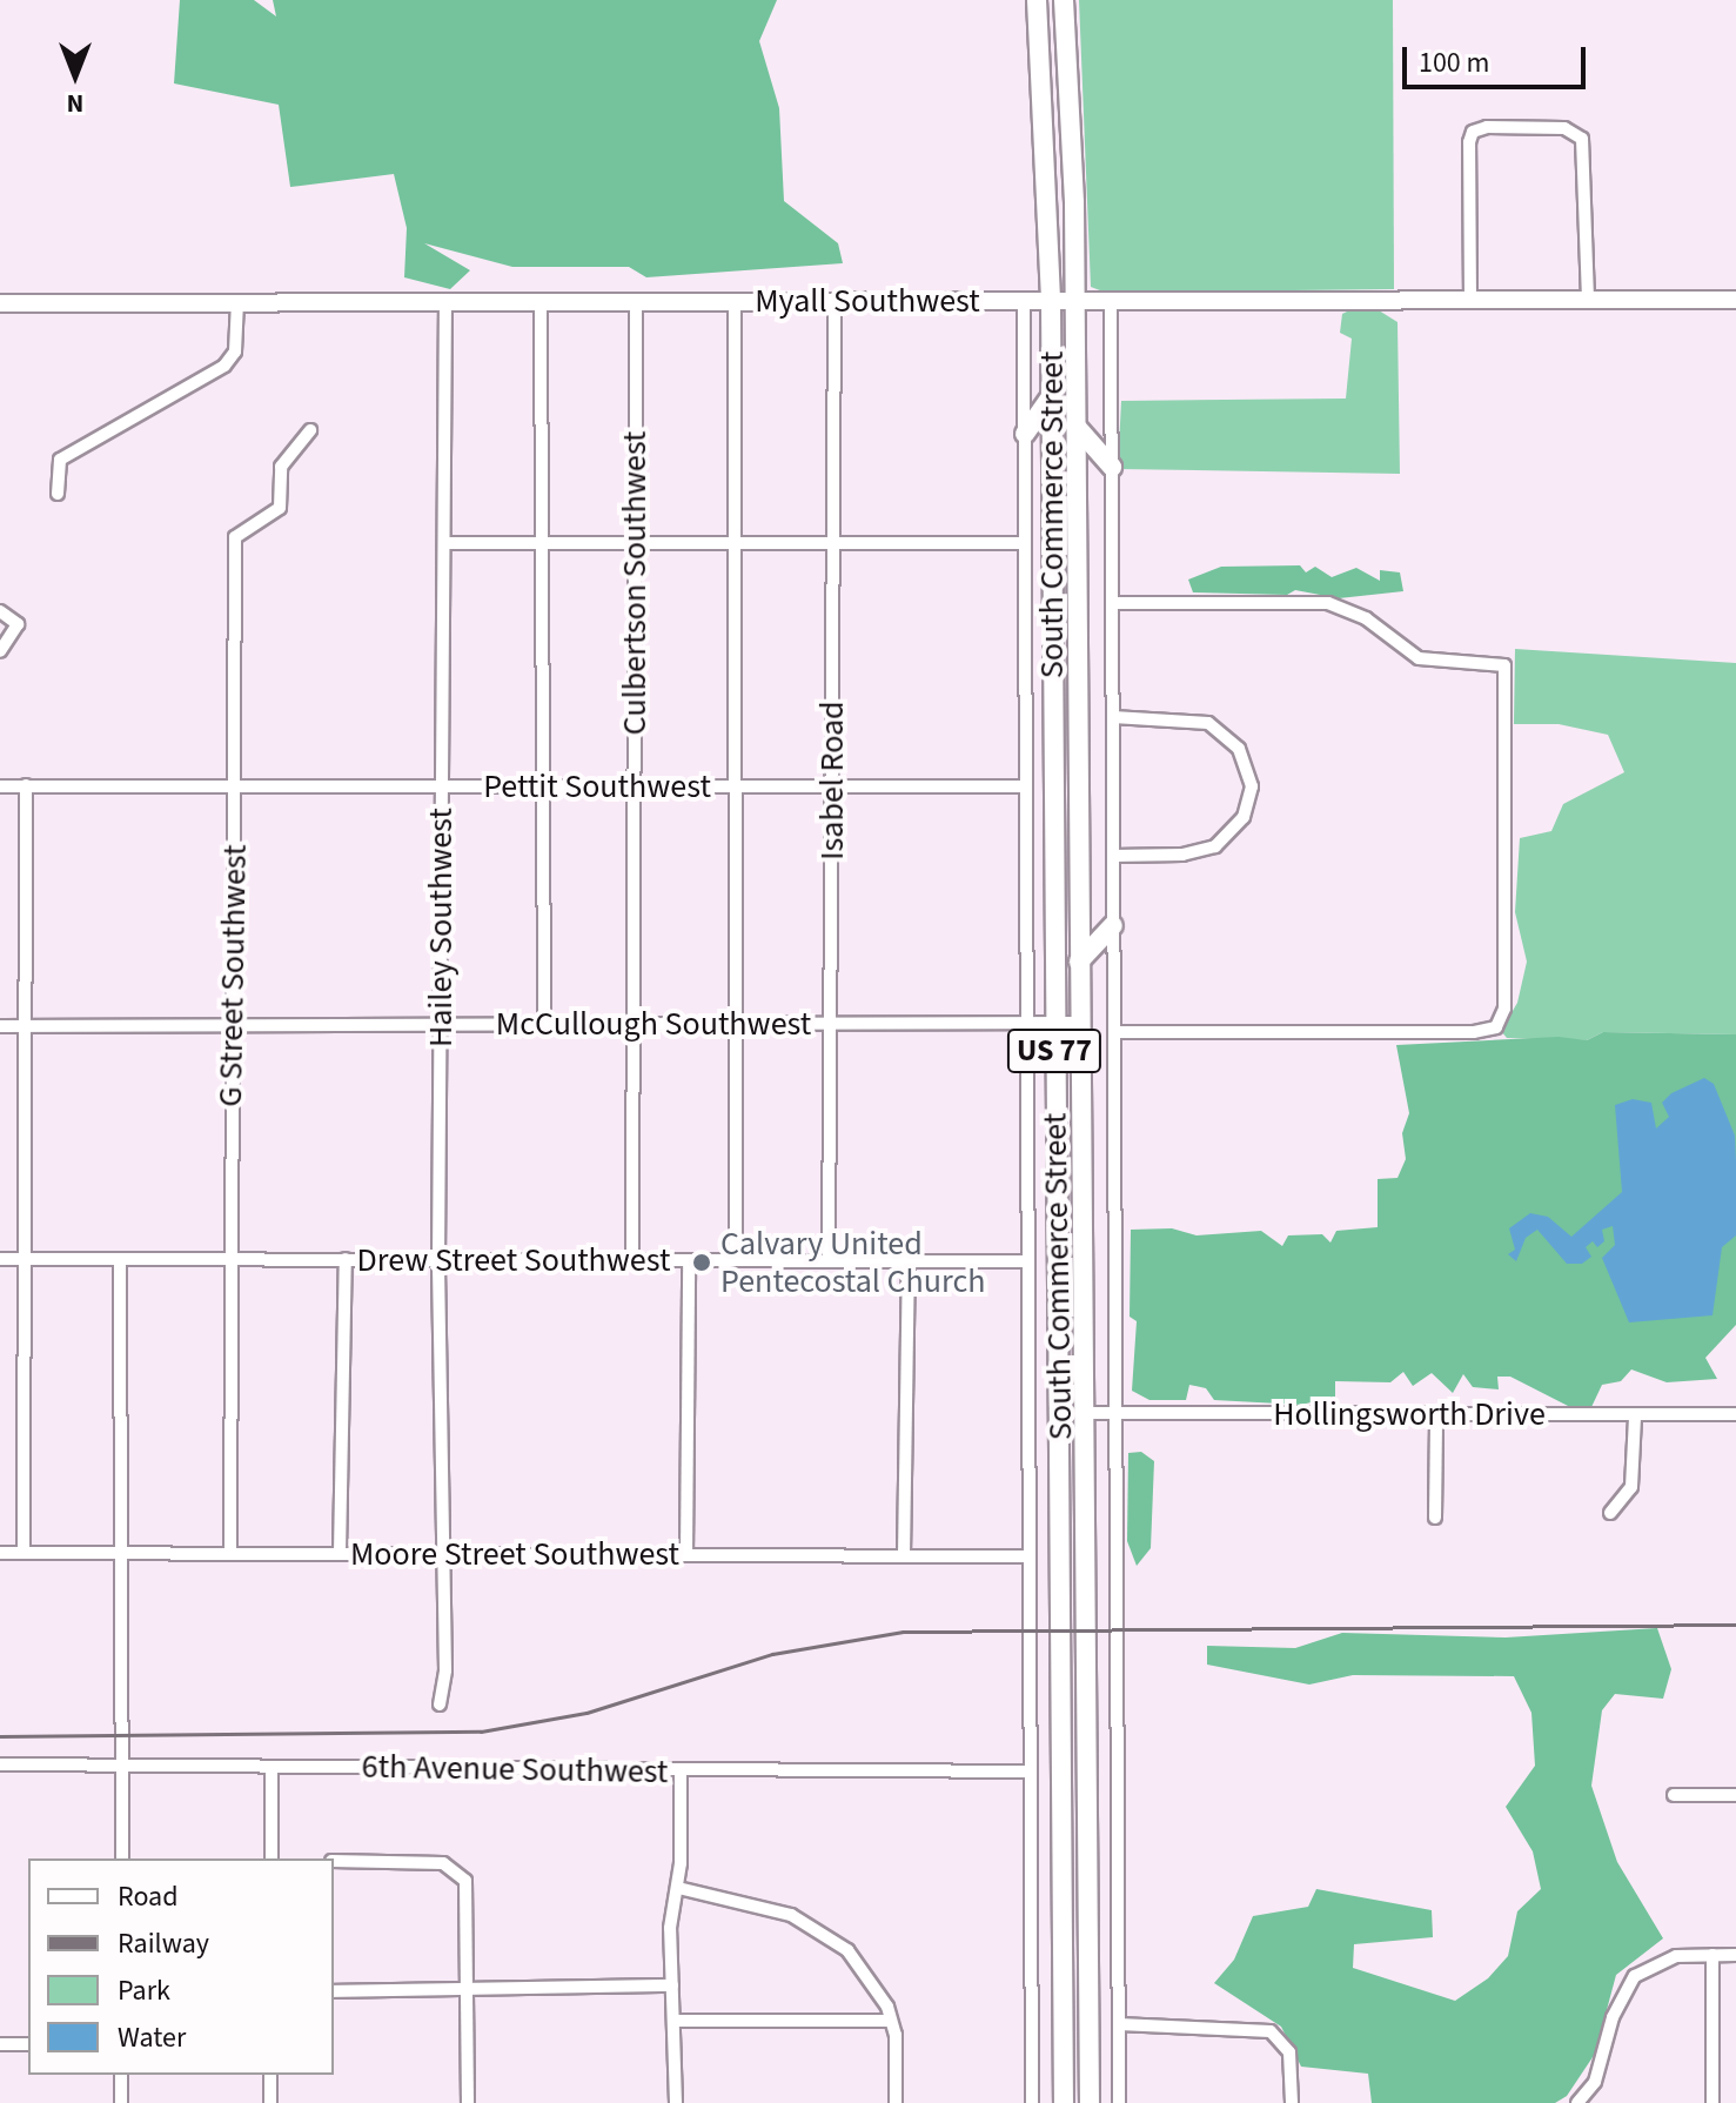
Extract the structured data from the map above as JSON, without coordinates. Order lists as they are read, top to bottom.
{
  "streets": {
    "main road": ["South Commerce Street", "US 77"],
    "street": [
      "Myall Southwest",
      "Culbertson Southwest",
      "Isabel Road",
      "Pettit Southwest",
      "Hailey Southwest",
      "G Street Southwest",
      "McCullough Southwest",
      "Drew Street Southwest",
      "Hollingsworth Drive",
      "Moore Street Southwest",
      "6th Avenue Southwest"
    ]
  },
  "crossings": [
    ["Myall Southwest", "South Commerce Street"],
    ["Myall Southwest", "Culbertson Southwest"],
    ["Myall Southwest", "Isabel Road"],
    ["Myall Southwest", "Hailey Southwest"],
    ["South Commerce Street", "McCullough Southwest"],
    ["South Commerce Street", "Hollingsworth Drive"],
    ["Culbertson Southwest", "Pettit Southwest"],
    ["Culbertson Southwest", "McCullough Southwest"],
    ["Culbertson Southwest", "Drew Street Southwest"],
    ["Isabel Road", "Pettit Southwest"],
    ["Isabel Road", "McCullough Southwest"],
    ["Isabel Road", "Drew Street Southwest"],
    ["Pettit Southwest", "Hailey Southwest"],
    ["Pettit Southwest", "G Street Southwest"],
    ["Hailey Southwest", "McCullough Southwest"],
    ["Hailey Southwest", "Drew Street Southwest"],
    ["Hailey Southwest", "Moore Street Southwest"],
    ["G Street Southwest", "McCullough Southwest"],
    ["G Street Southwest", "Drew Street Southwest"],
    ["G Street Southwest", "Moore Street Southwest"]
  ],
  "places": ["Calvary United Pentecostal Church"],
  "legend": [
    "Road",
    "Railway",
    "Park",
    "Water"
  ],
  "scale_bar": "100 m",
  "north": "bottom"
}
